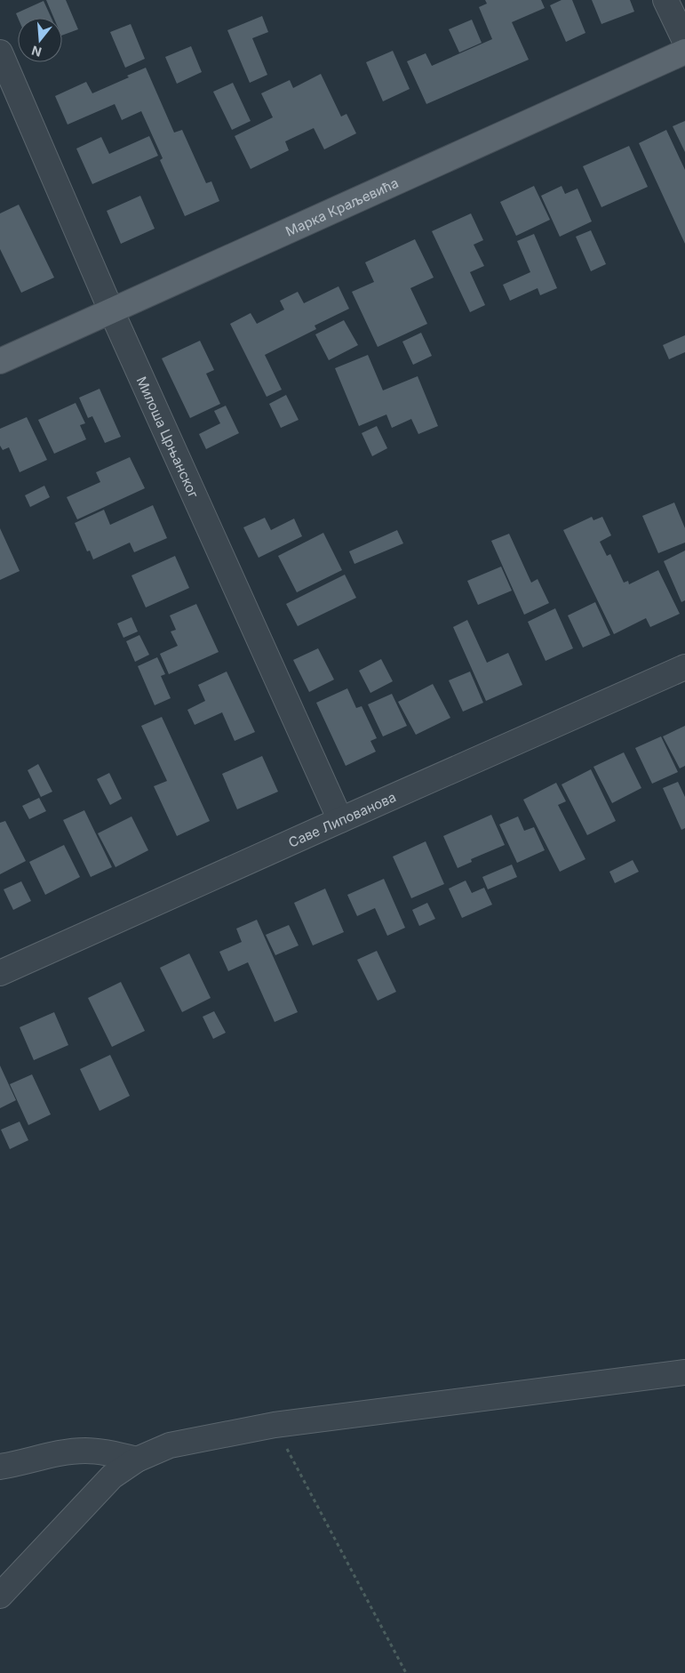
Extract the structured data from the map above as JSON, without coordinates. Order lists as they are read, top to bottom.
{
  "streets": {
    "main road": ["Марка Краљевића"],
    "street": ["Милоша Црњанског", "Саве Липованова"]
  },
  "crossings": [
    ["Марка Краљевића", "Милоша Црњанског"],
    ["Милоша Црњанског", "Саве Липованова"]
  ],
  "north": "bottom"
}
